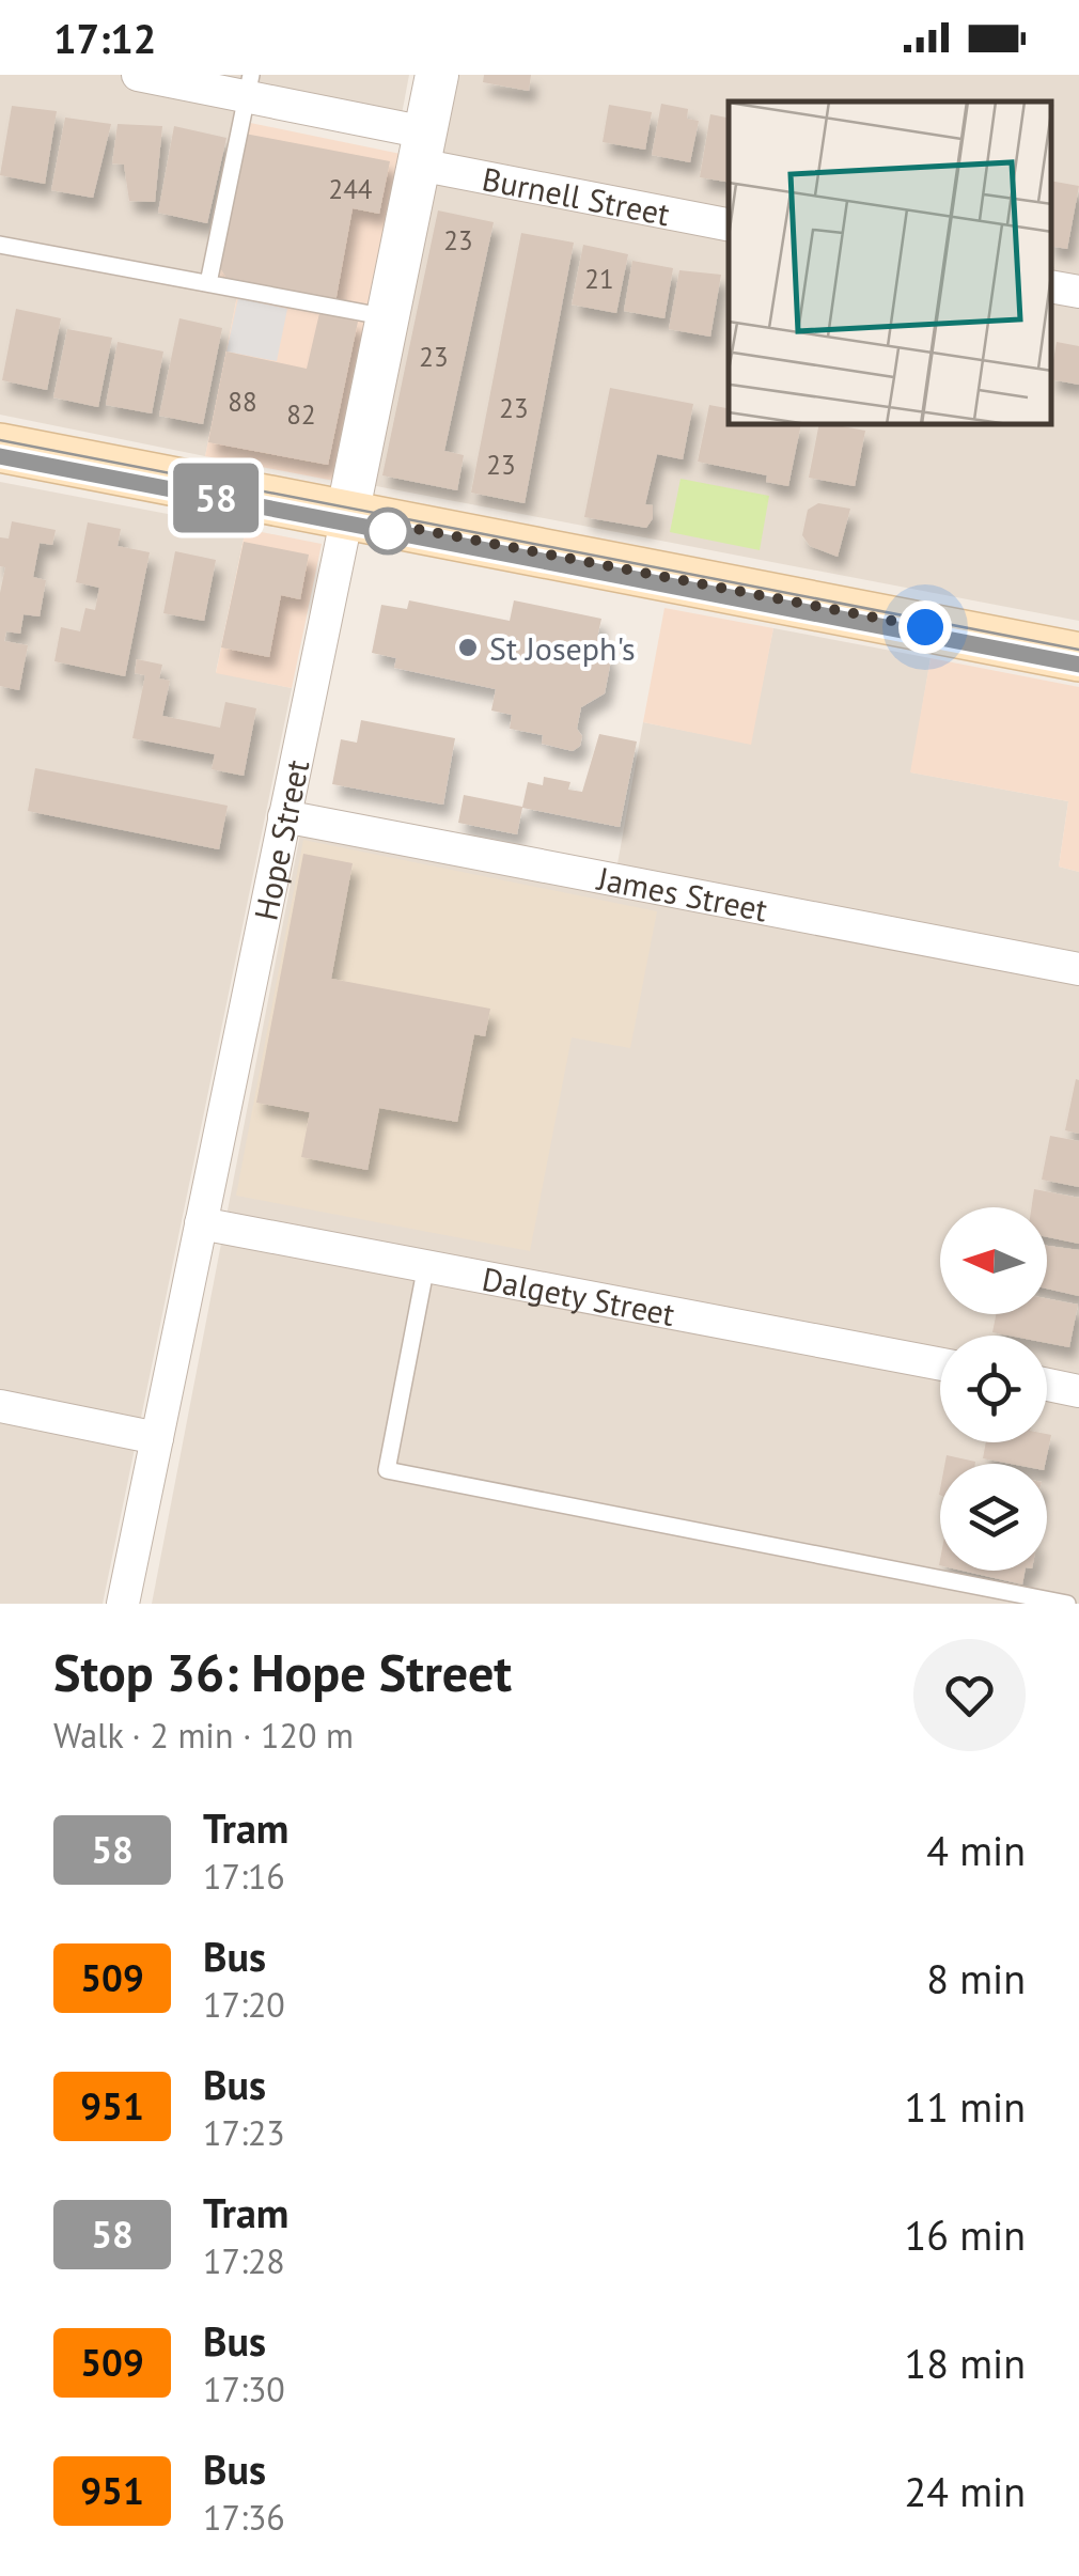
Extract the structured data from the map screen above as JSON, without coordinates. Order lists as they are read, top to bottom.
{
  "streets": {
    "street": [
      "Burnell Street",
      "Hope Street",
      "James Street",
      "Dalgety Street"
    ]
  },
  "crossings": [
    ["Burnell Street", "Hope Street"],
    ["Hope Street", "James Street"],
    ["Hope Street", "Dalgety Street"]
  ],
  "places": ["St Joseph's"],
  "lines": ["tram line 58"],
  "house_numbers": [
    "244",
    "23",
    "21",
    "23",
    "88",
    "23",
    "82",
    "23"
  ],
  "north": "left",
  "page": {
    "status": "17:12",
    "on_map": "58",
    "heading": ["Stop 36: Hope Street", "Walk · 2 min · 120 m"],
    "list": [
      {
        "mark": "58",
        "name": "Tram",
        "note": "17:16",
        "value": "4 min"
      },
      {
        "mark": "509",
        "name": "Bus",
        "note": "17:20",
        "value": "8 min"
      },
      {
        "mark": "951",
        "name": "Bus",
        "note": "17:23",
        "value": "11 min"
      },
      {
        "mark": "58",
        "name": "Tram",
        "note": "17:28",
        "value": "16 min"
      },
      {
        "mark": "509",
        "name": "Bus",
        "note": "17:30",
        "value": "18 min"
      },
      {
        "mark": "951",
        "name": "Bus",
        "note": "17:36",
        "value": "24 min"
      }
    ]
  }
}
